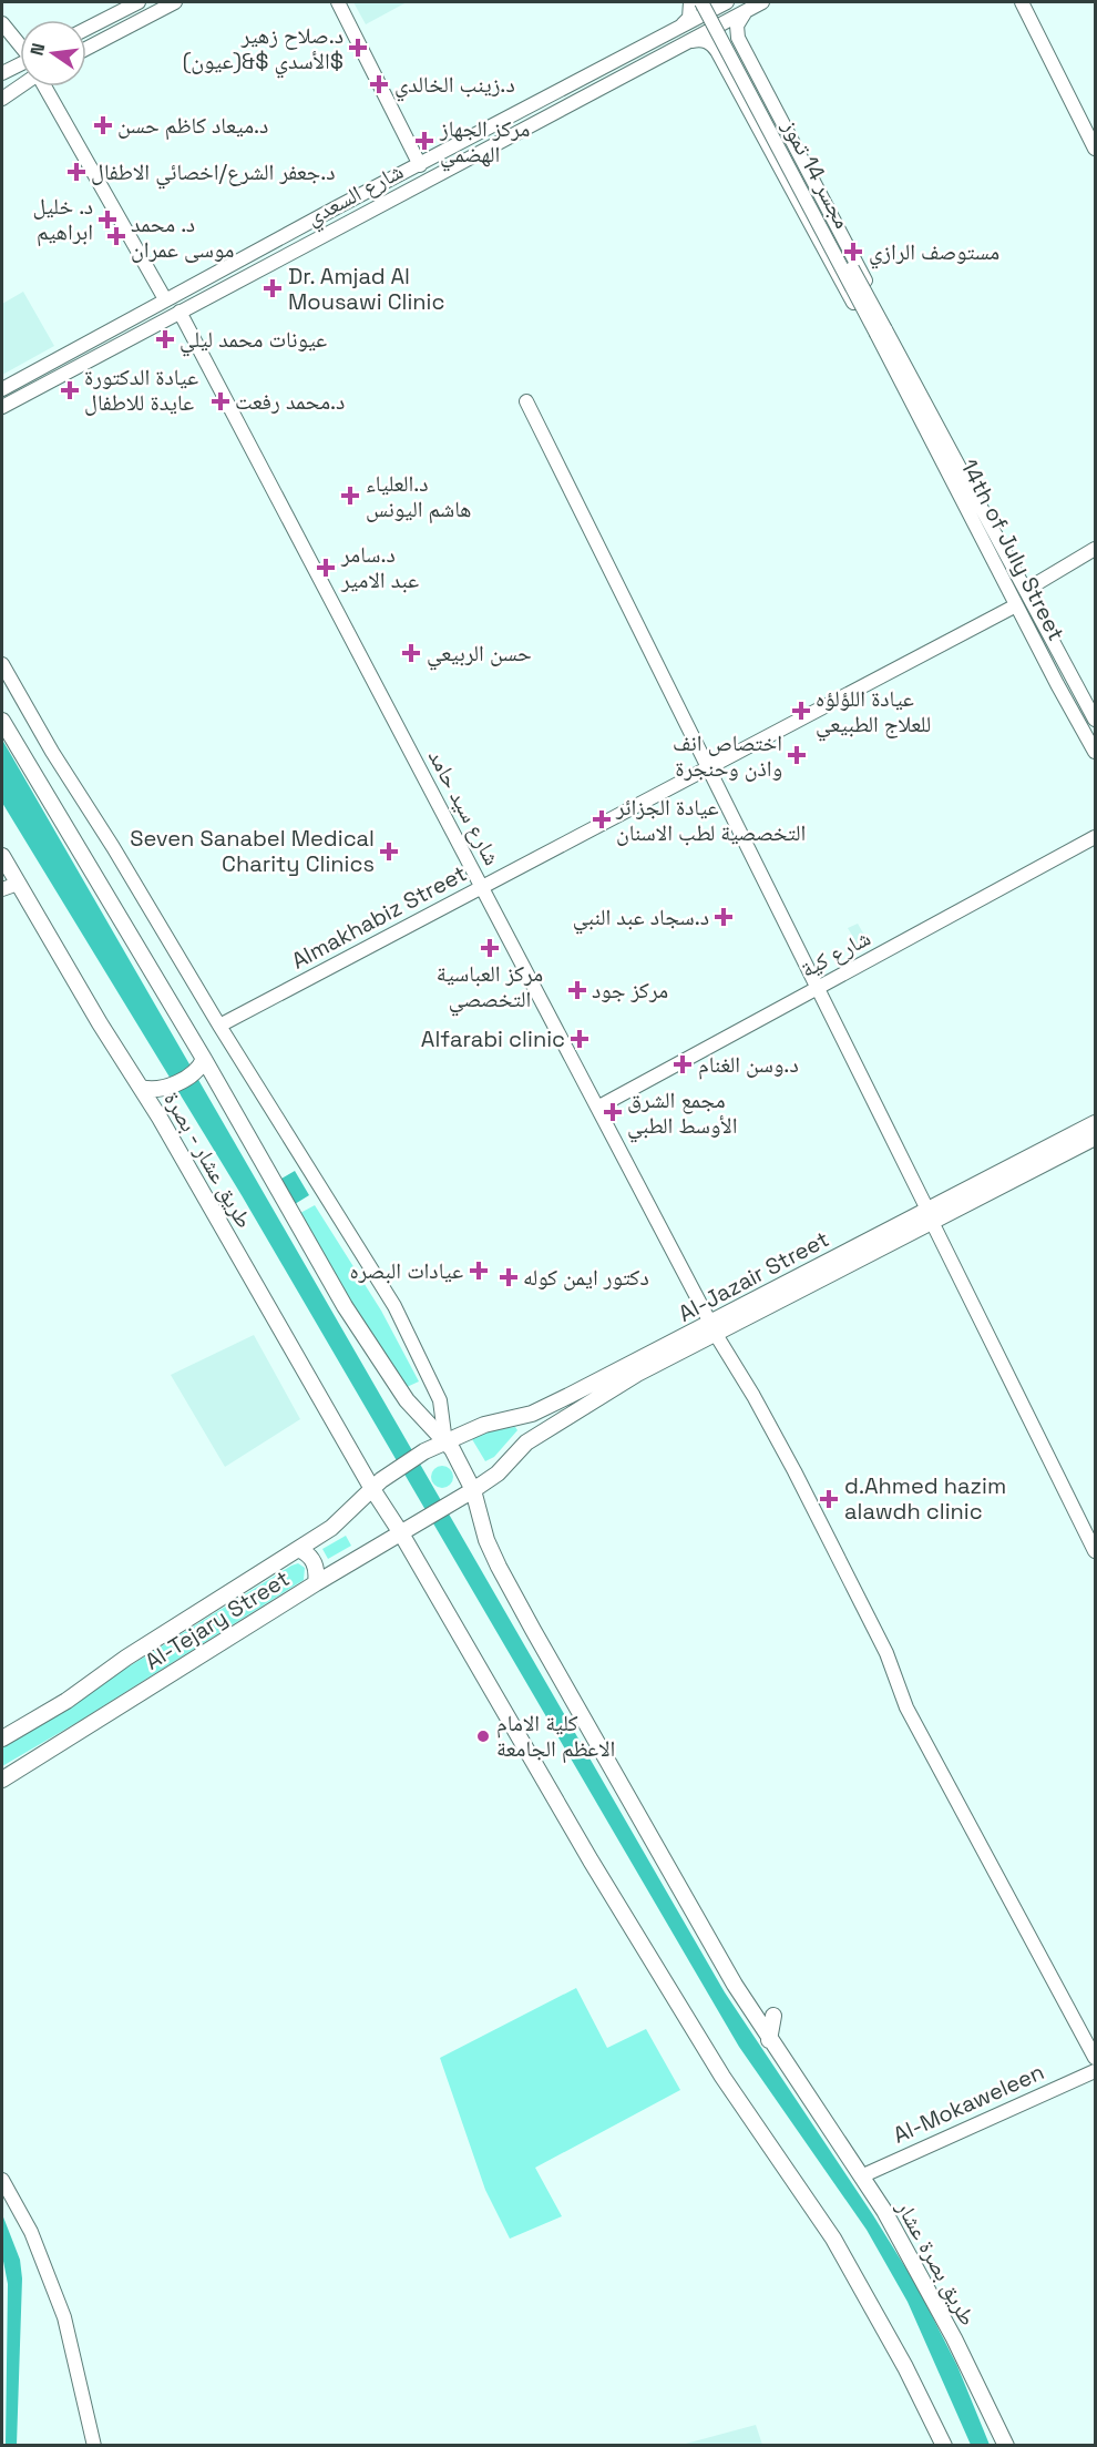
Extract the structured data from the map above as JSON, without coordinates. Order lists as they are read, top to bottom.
{
  "streets": {
    "main road": [
      "طريق عشار - بصرة",
      "Al-Jazair Street",
      "Al-Tejary Street",
      "طريق بصرة عشار"
    ],
    "street": [
      "مجسر 14 تموز",
      "شارع السعدي",
      "14th of July Street",
      "شارع سيد حامد",
      "Almakhabiz Street",
      "شارع كية",
      "Al-Mokaweleen"
    ]
  },
  "crossings": [
    ["مجسر 14 تموز", "14th of July Street"],
    ["شارع السعدي", "شارع سيد حامد"],
    ["14th of July Street", "Almakhabiz Street"],
    ["شارع سيد حامد", "Almakhabiz Street"],
    ["شارع سيد حامد", "شارع كية"],
    ["شارع سيد حامد", "Al-Jazair Street"],
    ["طريق عشار - بصرة", "Al-Tejary Street"],
    ["Al-Jazair Street", "Al-Tejary Street"],
    ["Al-Jazair Street", "طريق بصرة عشار"],
    ["Al-Mokaweleen", "طريق بصرة عشار"]
  ],
  "places": {
    "health": [
      "د.صلاح زهير الأسدي $&(عيون)$",
      "د.زينب الخالدي",
      "د.ميعاد كاظم حسن",
      "مركز الجهاز الهضمي",
      "د.جعفر الشرع/اخصائي الاطفال",
      "د. خليل ابراهيم",
      "د. محمد موسى عمران",
      "مستوصف الرازي",
      "Dr. Amjad Al Mousawi Clinic",
      "عيونات محمد ليلي",
      "عيادة الدكتورة عايدة للاطفال",
      "د.محمد رفعت",
      "د.العلياء هاشم اليونس",
      "د.سامر عبد الامير",
      "حسن الربيعي",
      "عيادة اللؤلؤه للعلاج الطبيعي",
      "اختصاص انف واذن وحنجرة",
      "عيادة الجزائر التخصصية لطب الاسنان",
      "Seven Sanabel Medical Charity Clinics",
      "د.سجاد عبد النبي",
      "مركز العباسية التخصصي",
      "مركز جود",
      "Alfarabi clinic",
      "د.وسن الغنام",
      "مجمع الشرق الأوسط الطبي",
      "عيادات البصره",
      "دكتور ايمن كوله",
      "d.Ahmed hazim alawdh clinic"
    ],
    "other": ["كلية الامام الاعظم الجامعة"]
  },
  "north": "left"
}
